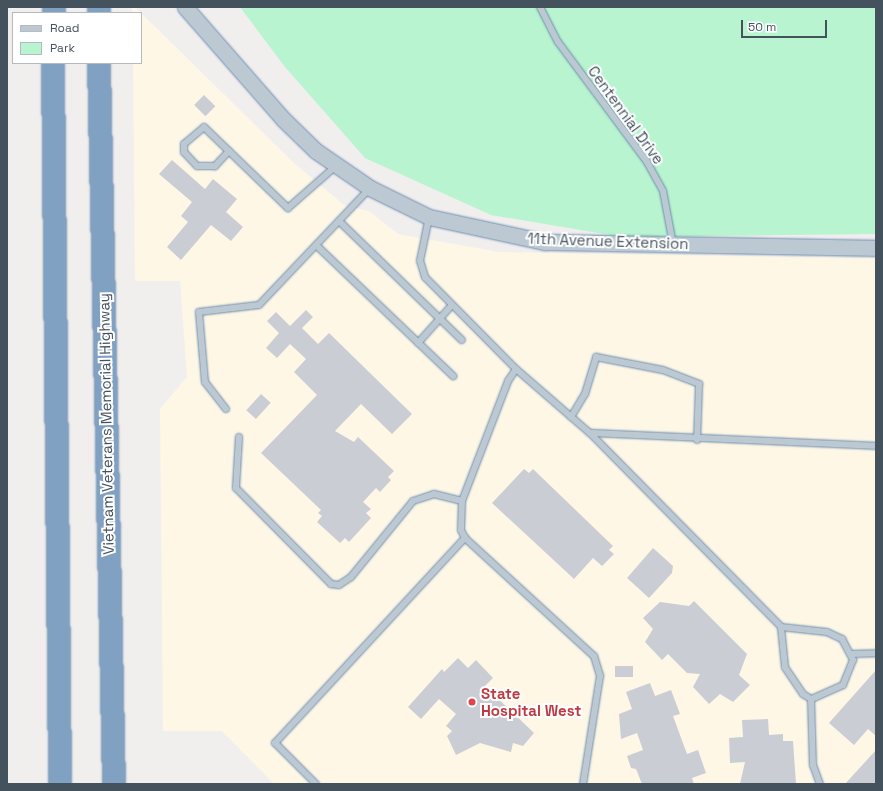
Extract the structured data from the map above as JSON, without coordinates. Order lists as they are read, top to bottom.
{
  "streets": {
    "highway": ["Vietnam Veterans Memorial Highway"],
    "street": ["11th Avenue Extension"],
    "lane": ["Centennial Drive"]
  },
  "crossings": [
    ["Centennial Drive", "11th Avenue Extension"]
  ],
  "places": ["State Hospital West"],
  "legend": ["Road", "Park"],
  "scale_bar": "50 m"
}
